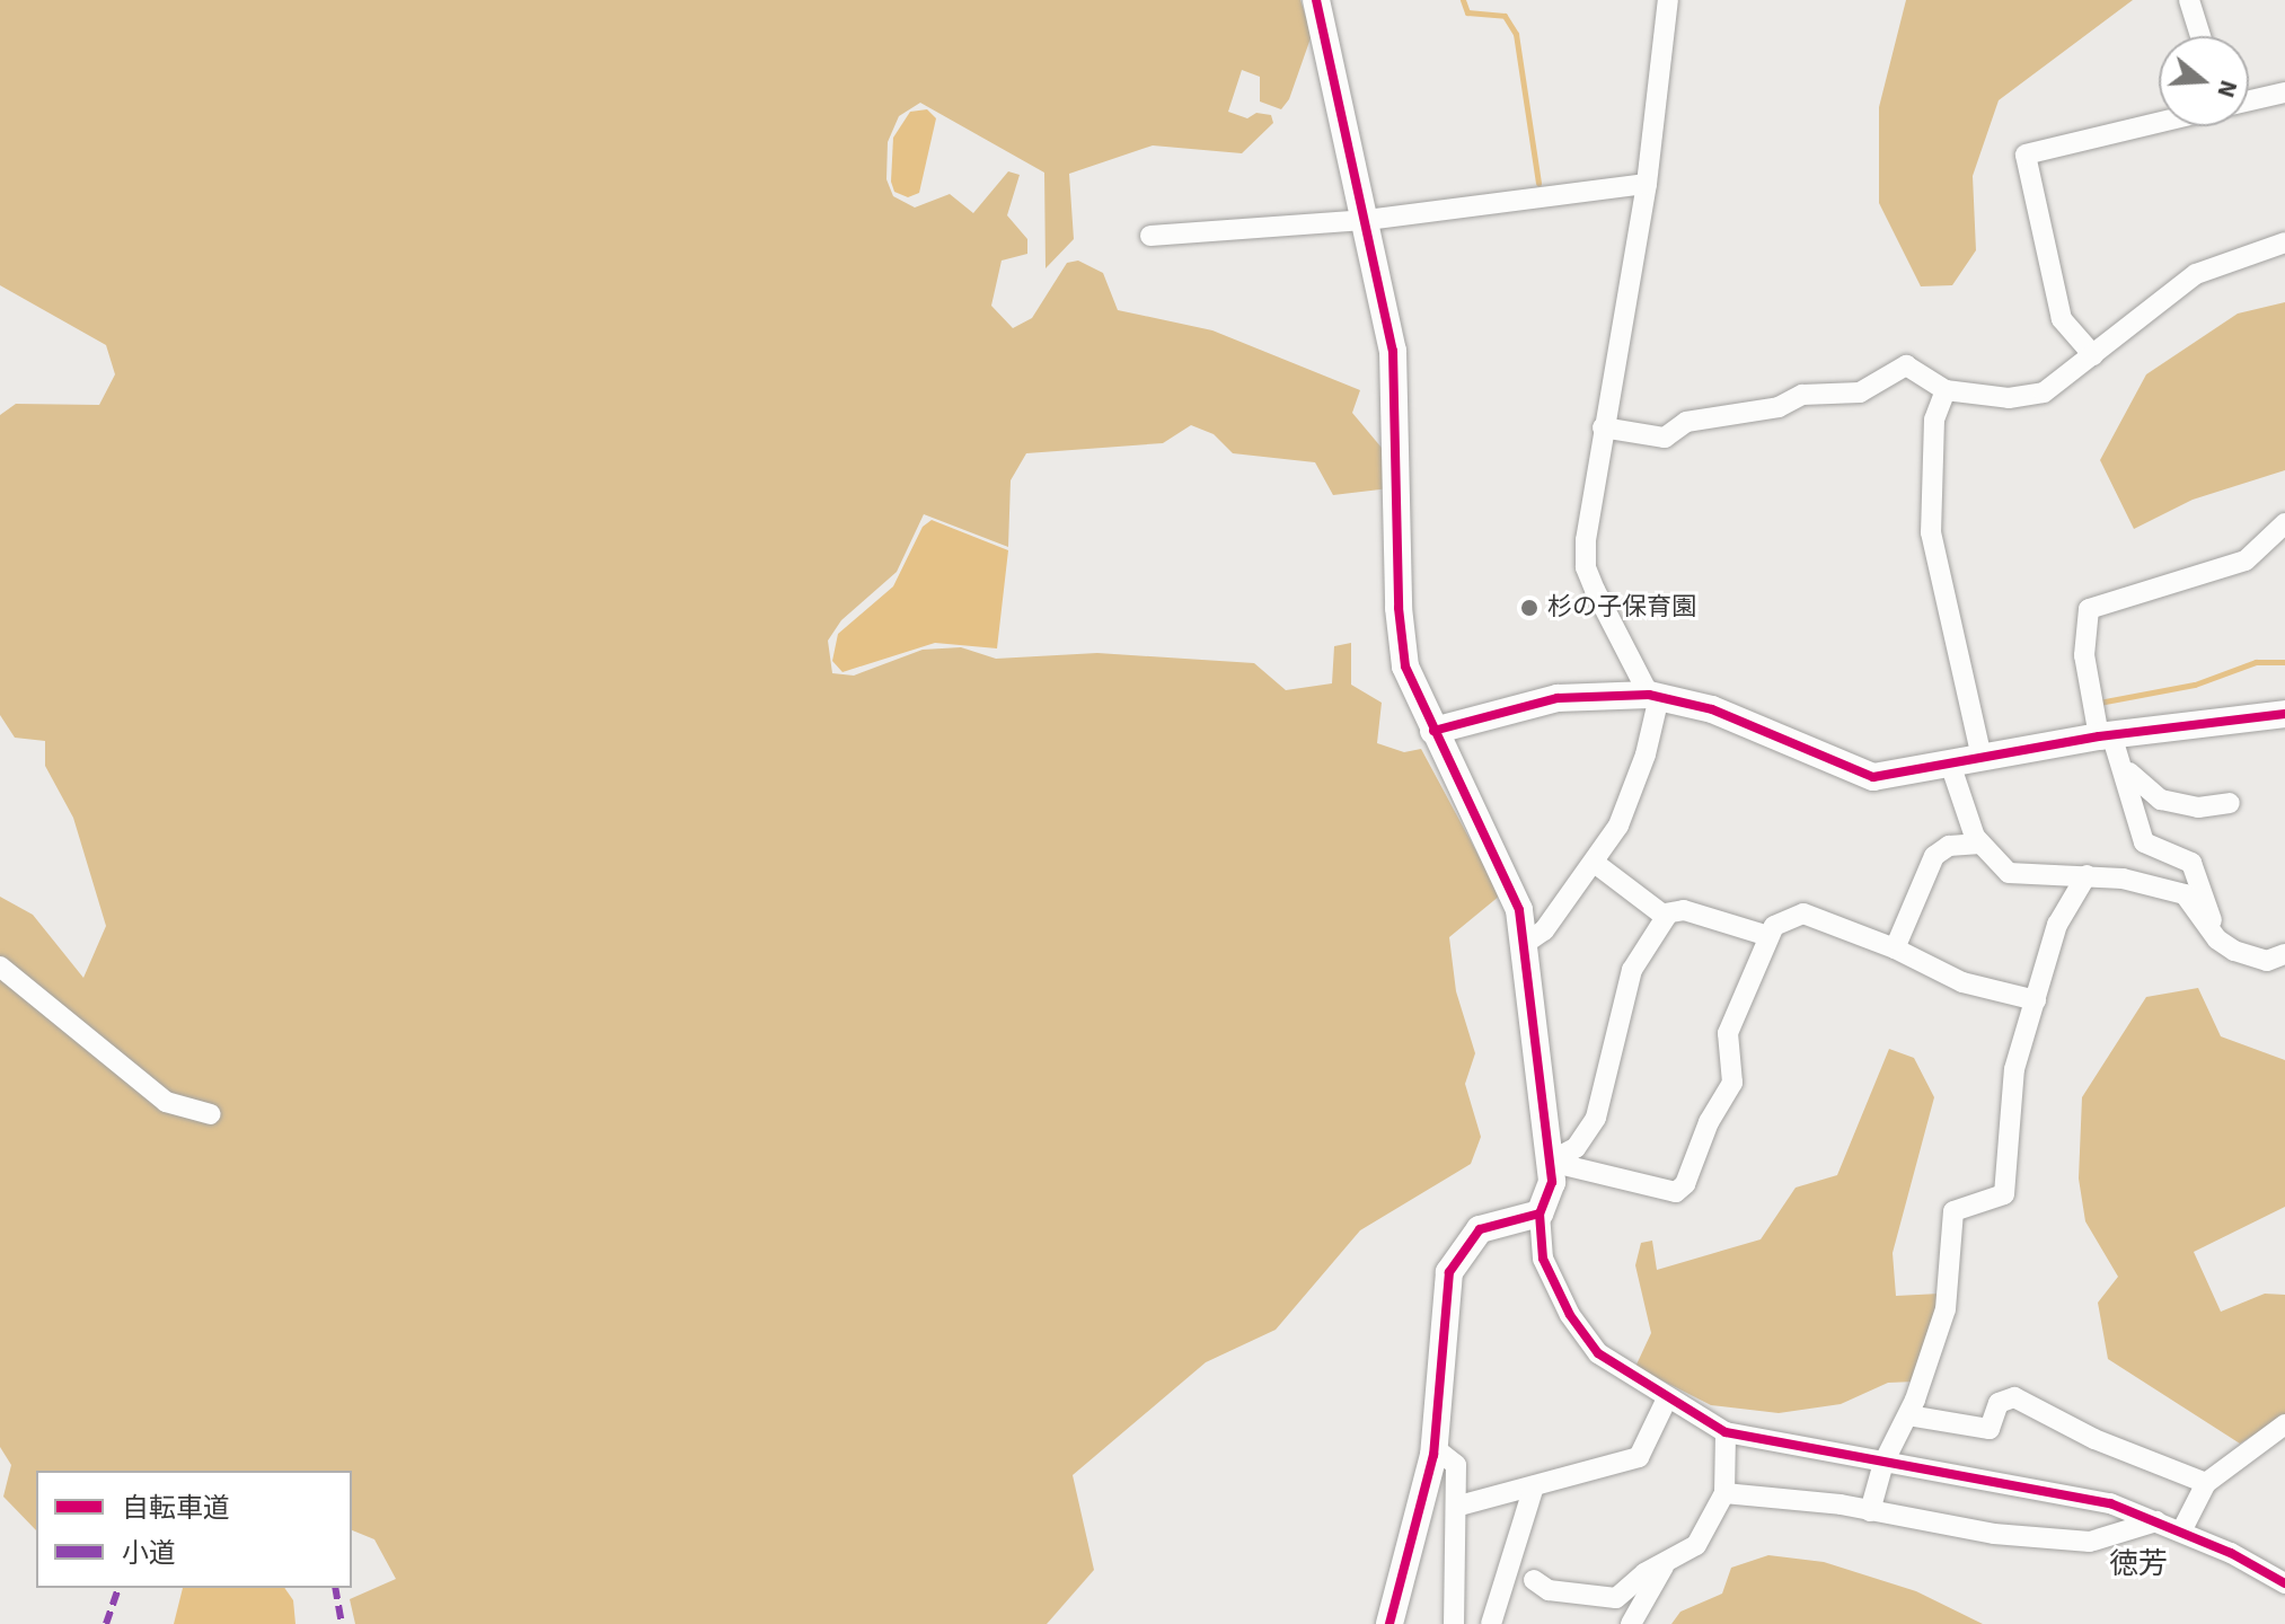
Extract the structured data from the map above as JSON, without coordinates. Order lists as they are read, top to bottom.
{
  "districts": ["徳芳"],
  "places": ["杉の子保育園"],
  "legend": ["自転車道", "小道"],
  "north": "right"
}
